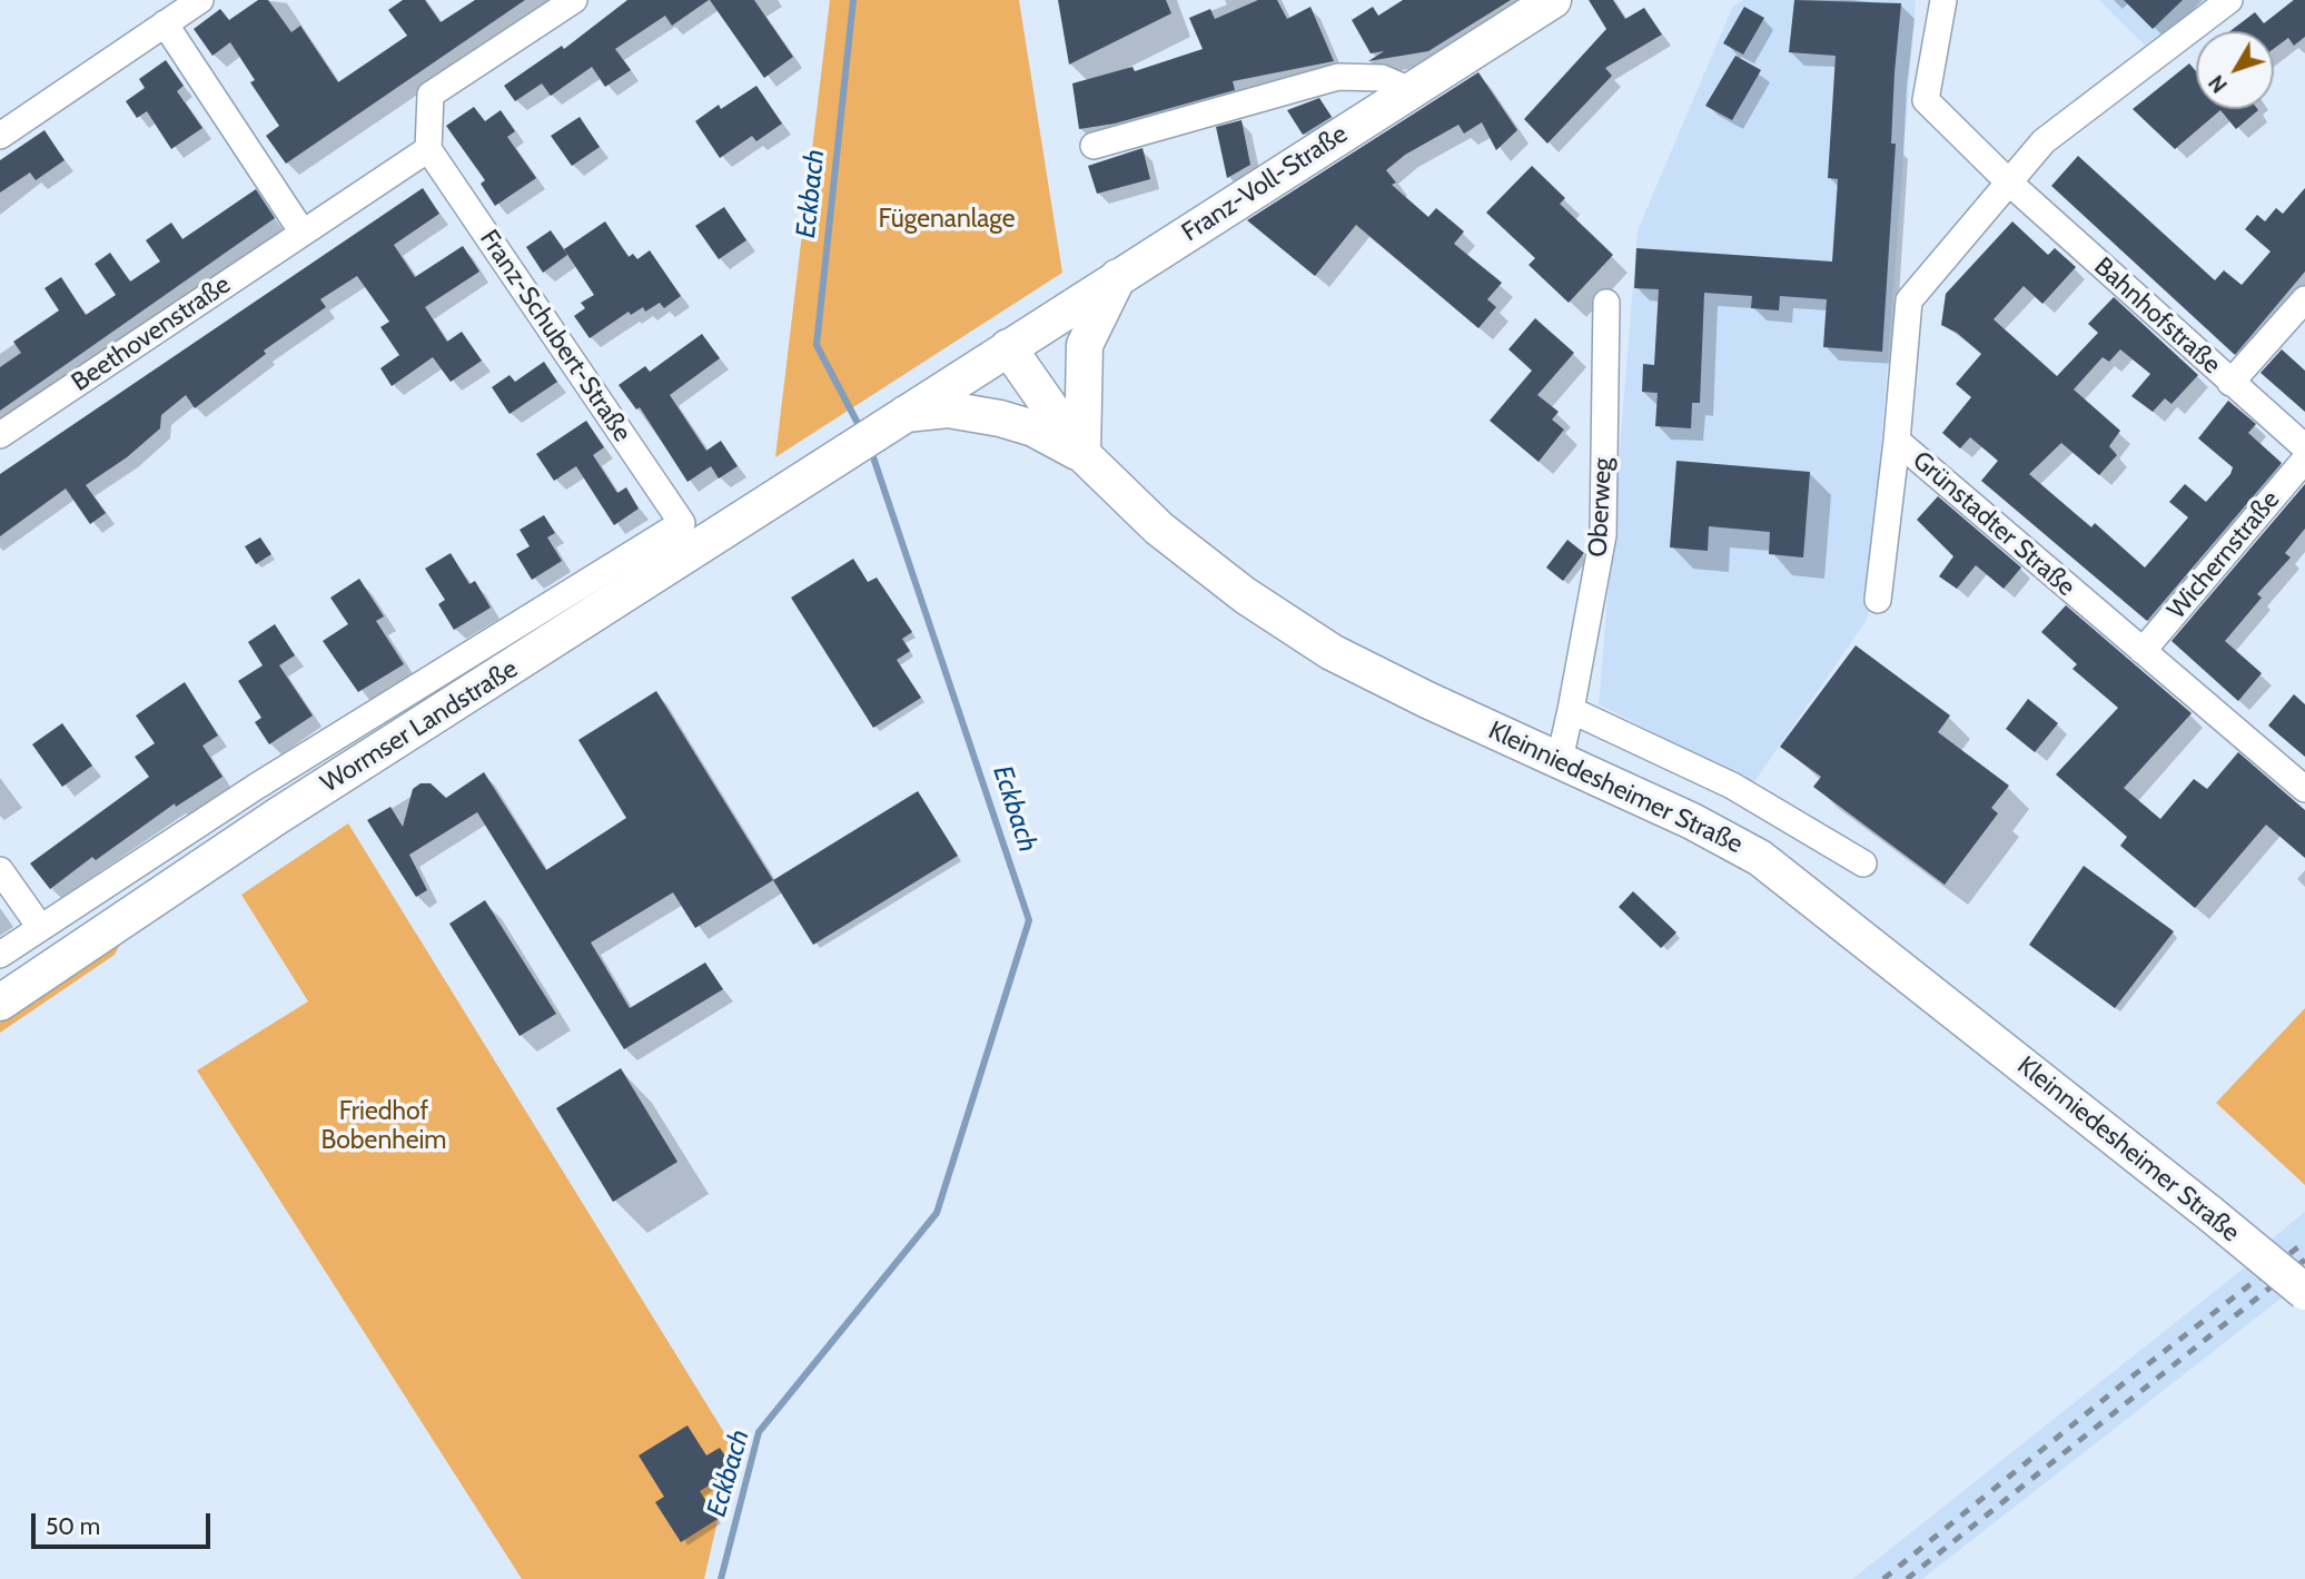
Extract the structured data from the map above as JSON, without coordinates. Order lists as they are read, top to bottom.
{
  "streets": {
    "main road": ["Franz-Voll-Straße", "Wormser Landstraße", "Kleinniedesheimer Straße"],
    "street": [
      "Bahnhofstraße",
      "Beethovenstraße",
      "Franz-Schubert-Straße",
      "Oberweg",
      "Grünstadter Straße",
      "Wichernstraße"
    ]
  },
  "crossings": [
    ["Franz-Voll-Straße", "Wormser Landstraße"],
    ["Franz-Voll-Straße", "Kleinniedesheimer Straße"],
    ["Bahnhofstraße", "Grünstadter Straße"],
    ["Beethovenstraße", "Franz-Schubert-Straße"],
    ["Franz-Schubert-Straße", "Wormser Landstraße"],
    ["Oberweg", "Kleinniedesheimer Straße"],
    ["Grünstadter Straße", "Wichernstraße"],
    ["Wormser Landstraße", "Kleinniedesheimer Straße"]
  ],
  "water": ["Eckbach"],
  "parks": ["Fügenanlage", "Friedhof Bobenheim"],
  "scale_bar": "50 m",
  "north": "bottom left"
}
